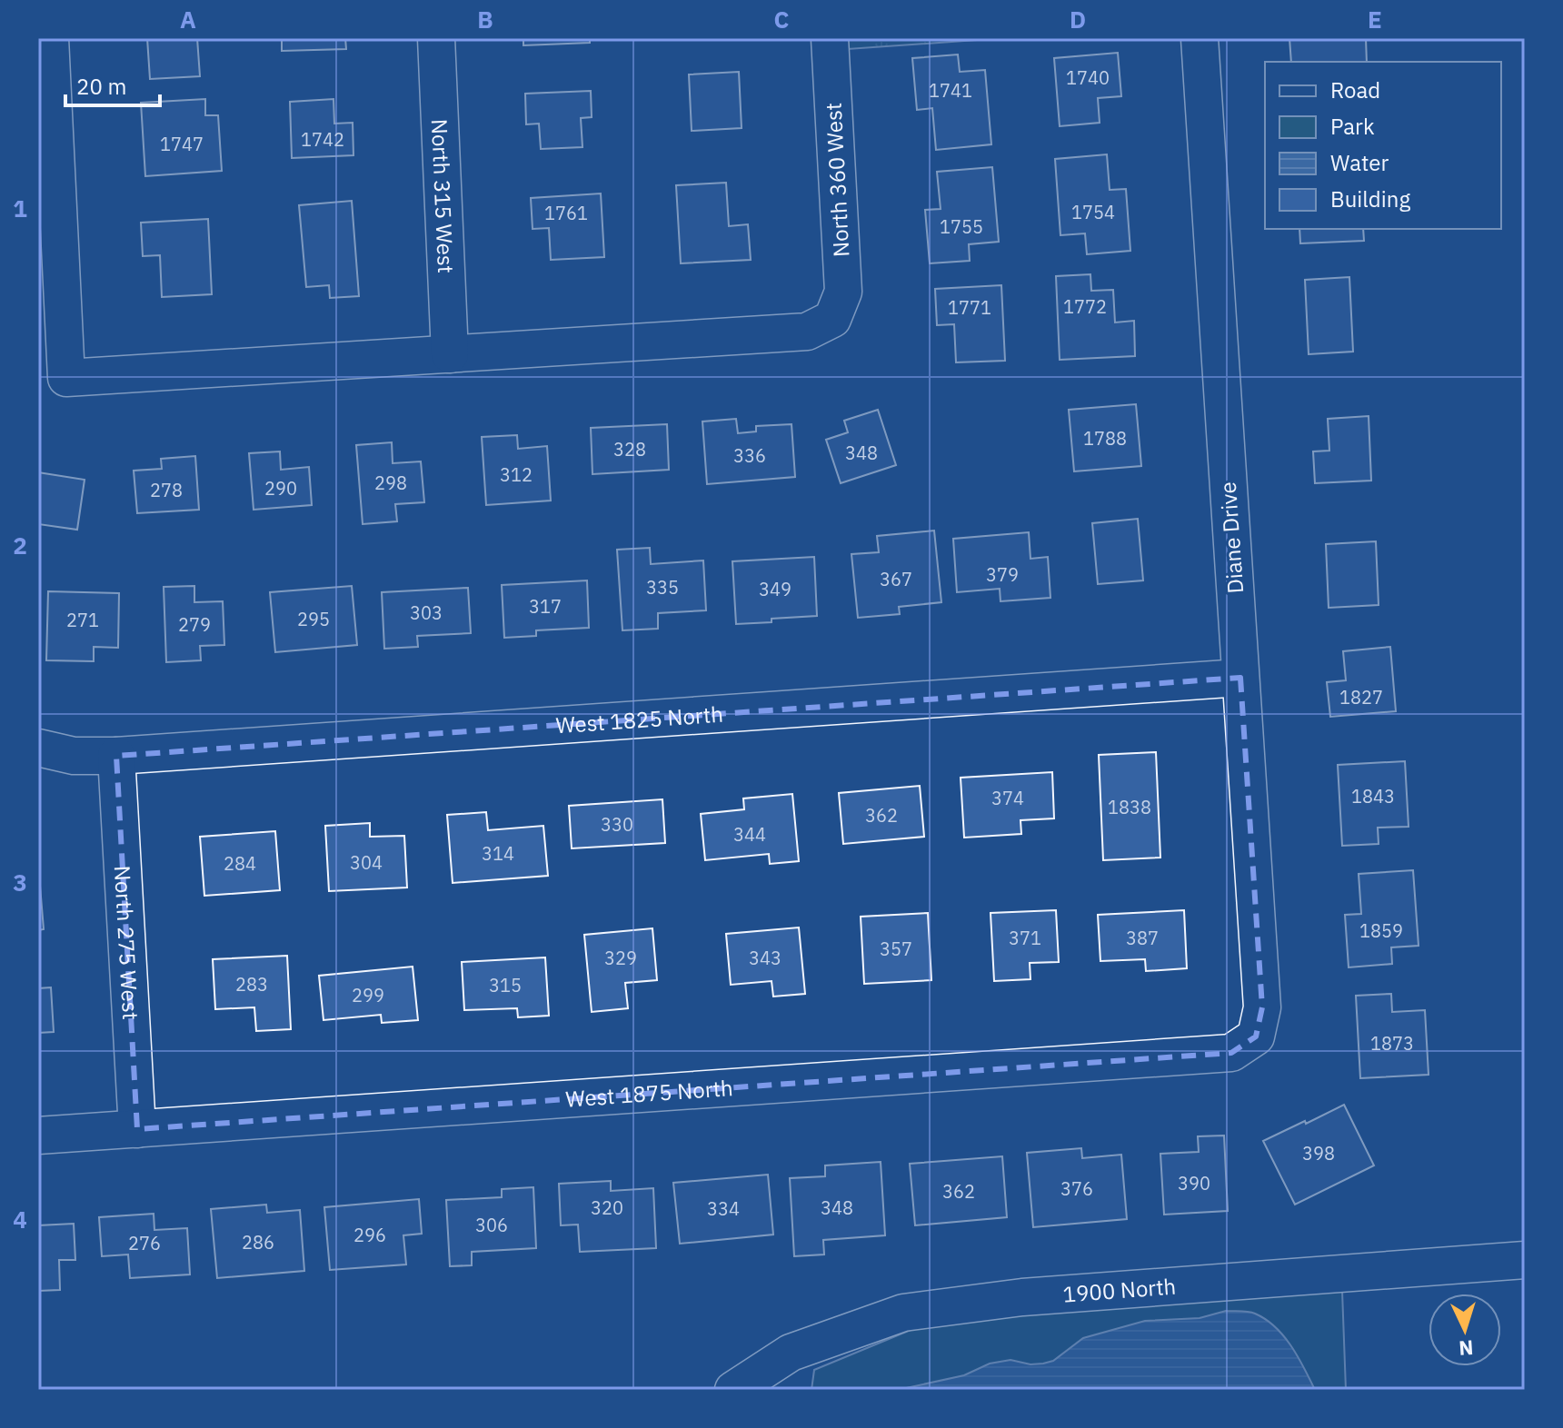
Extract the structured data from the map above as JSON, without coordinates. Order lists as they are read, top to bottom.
{
  "streets": {
    "street": [
      "North 360 West",
      "North 315 West",
      "Diane Drive",
      "West 1825 North",
      "North 275 West",
      "West 1875 North",
      "1900 North"
    ]
  },
  "crossings": [
    ["North 360 West", "North 315 West"],
    ["Diane Drive", "West 1825 North"],
    ["Diane Drive", "West 1875 North"],
    ["West 1825 North", "North 275 West"],
    ["North 275 West", "West 1875 North"]
  ],
  "house_numbers": [
    "1740",
    "1741",
    "1742",
    "1747",
    "1754",
    "1761",
    "1755",
    "1772",
    "1771",
    "1788",
    "328",
    "348",
    "336",
    "312",
    "298",
    "290",
    "278",
    "379",
    "367",
    "335",
    "349",
    "317",
    "303",
    "295",
    "271",
    "279",
    "1827",
    "1843",
    "374",
    "1838",
    "362",
    "330",
    "344",
    "314",
    "304",
    "284",
    "1859",
    "371",
    "387",
    "357",
    "329",
    "343",
    "283",
    "315",
    "299",
    "1873",
    "398",
    "390",
    "376",
    "362",
    "320",
    "348",
    "334",
    "306",
    "296",
    "286",
    "276"
  ],
  "legend": [
    "Road",
    "Park",
    "Water",
    "Building"
  ],
  "scale_bar": "20 m",
  "north": "bottom",
  "grid": {
    "columns": [
      "A",
      "B",
      "C",
      "D",
      "E"
    ],
    "rows": [
      "1",
      "2",
      "3",
      "4"
    ]
  }
}
